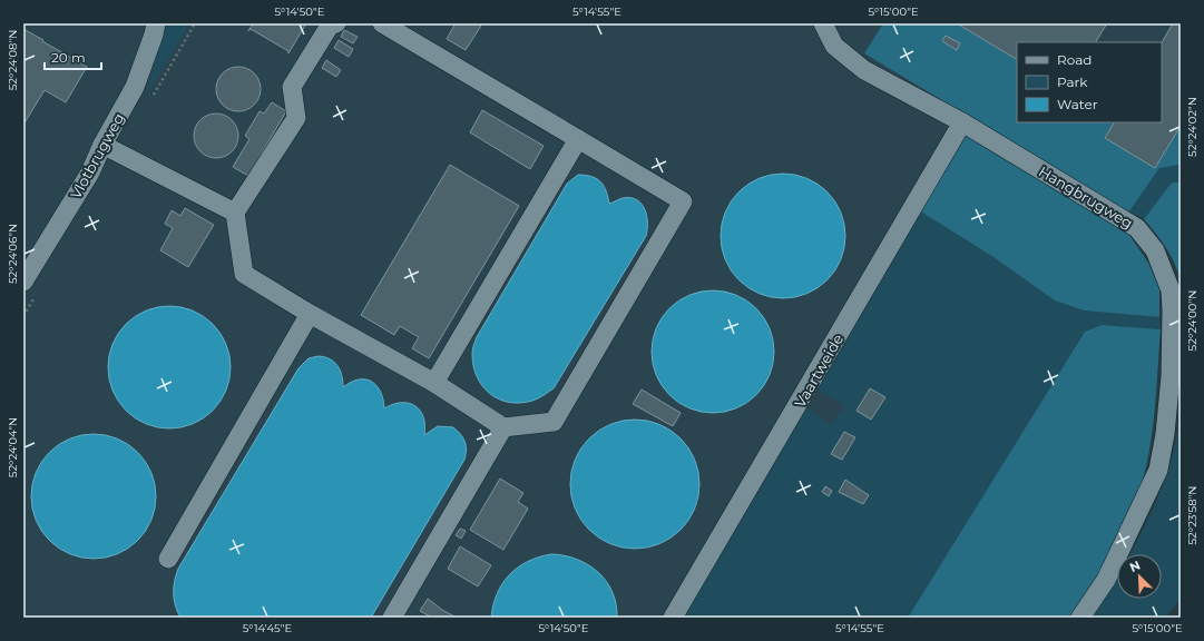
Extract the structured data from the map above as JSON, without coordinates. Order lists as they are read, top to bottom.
{
  "streets": {
    "street": ["Vlotbrugweg", "Hangbrugweg", "Vaartweide"]
  },
  "crossings": [
    ["Hangbrugweg", "Vaartweide"]
  ],
  "legend": ["Road", "Park", "Water"],
  "scale_bar": "20 m",
  "north": "top left",
  "coordinates": [
    "5°14'50\"E",
    "5°14'55\"E",
    "5°15'00\"E",
    "52°24'08\"N",
    "52°24'02\"N",
    "52°24'06\"N",
    "52°24'00\"N",
    "52°24'04\"N",
    "52°23'58\"N",
    "5°14'45\"E"
  ]
}
